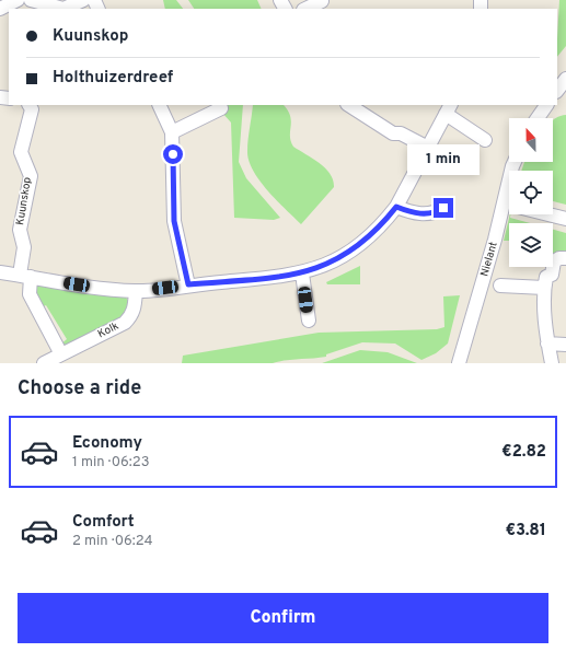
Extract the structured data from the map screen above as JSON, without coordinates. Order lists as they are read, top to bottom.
{
  "streets": {
    "street": ["Kuunskop", "Nielant", "Kolk"]
  },
  "north": "top",
  "page": {
    "banner": ["Kuunskop", "Holthuizerdreef"],
    "bubble": "1 min",
    "heading": "Choose a ride",
    "list": [
      {
        "name": "Economy",
        "note": "1 min · 06:23",
        "value": "€2.82"
      },
      {
        "name": "Comfort",
        "note": "2 min · 06:24",
        "value": "€3.81"
      }
    ],
    "buttons": "Confirm"
  }
}
